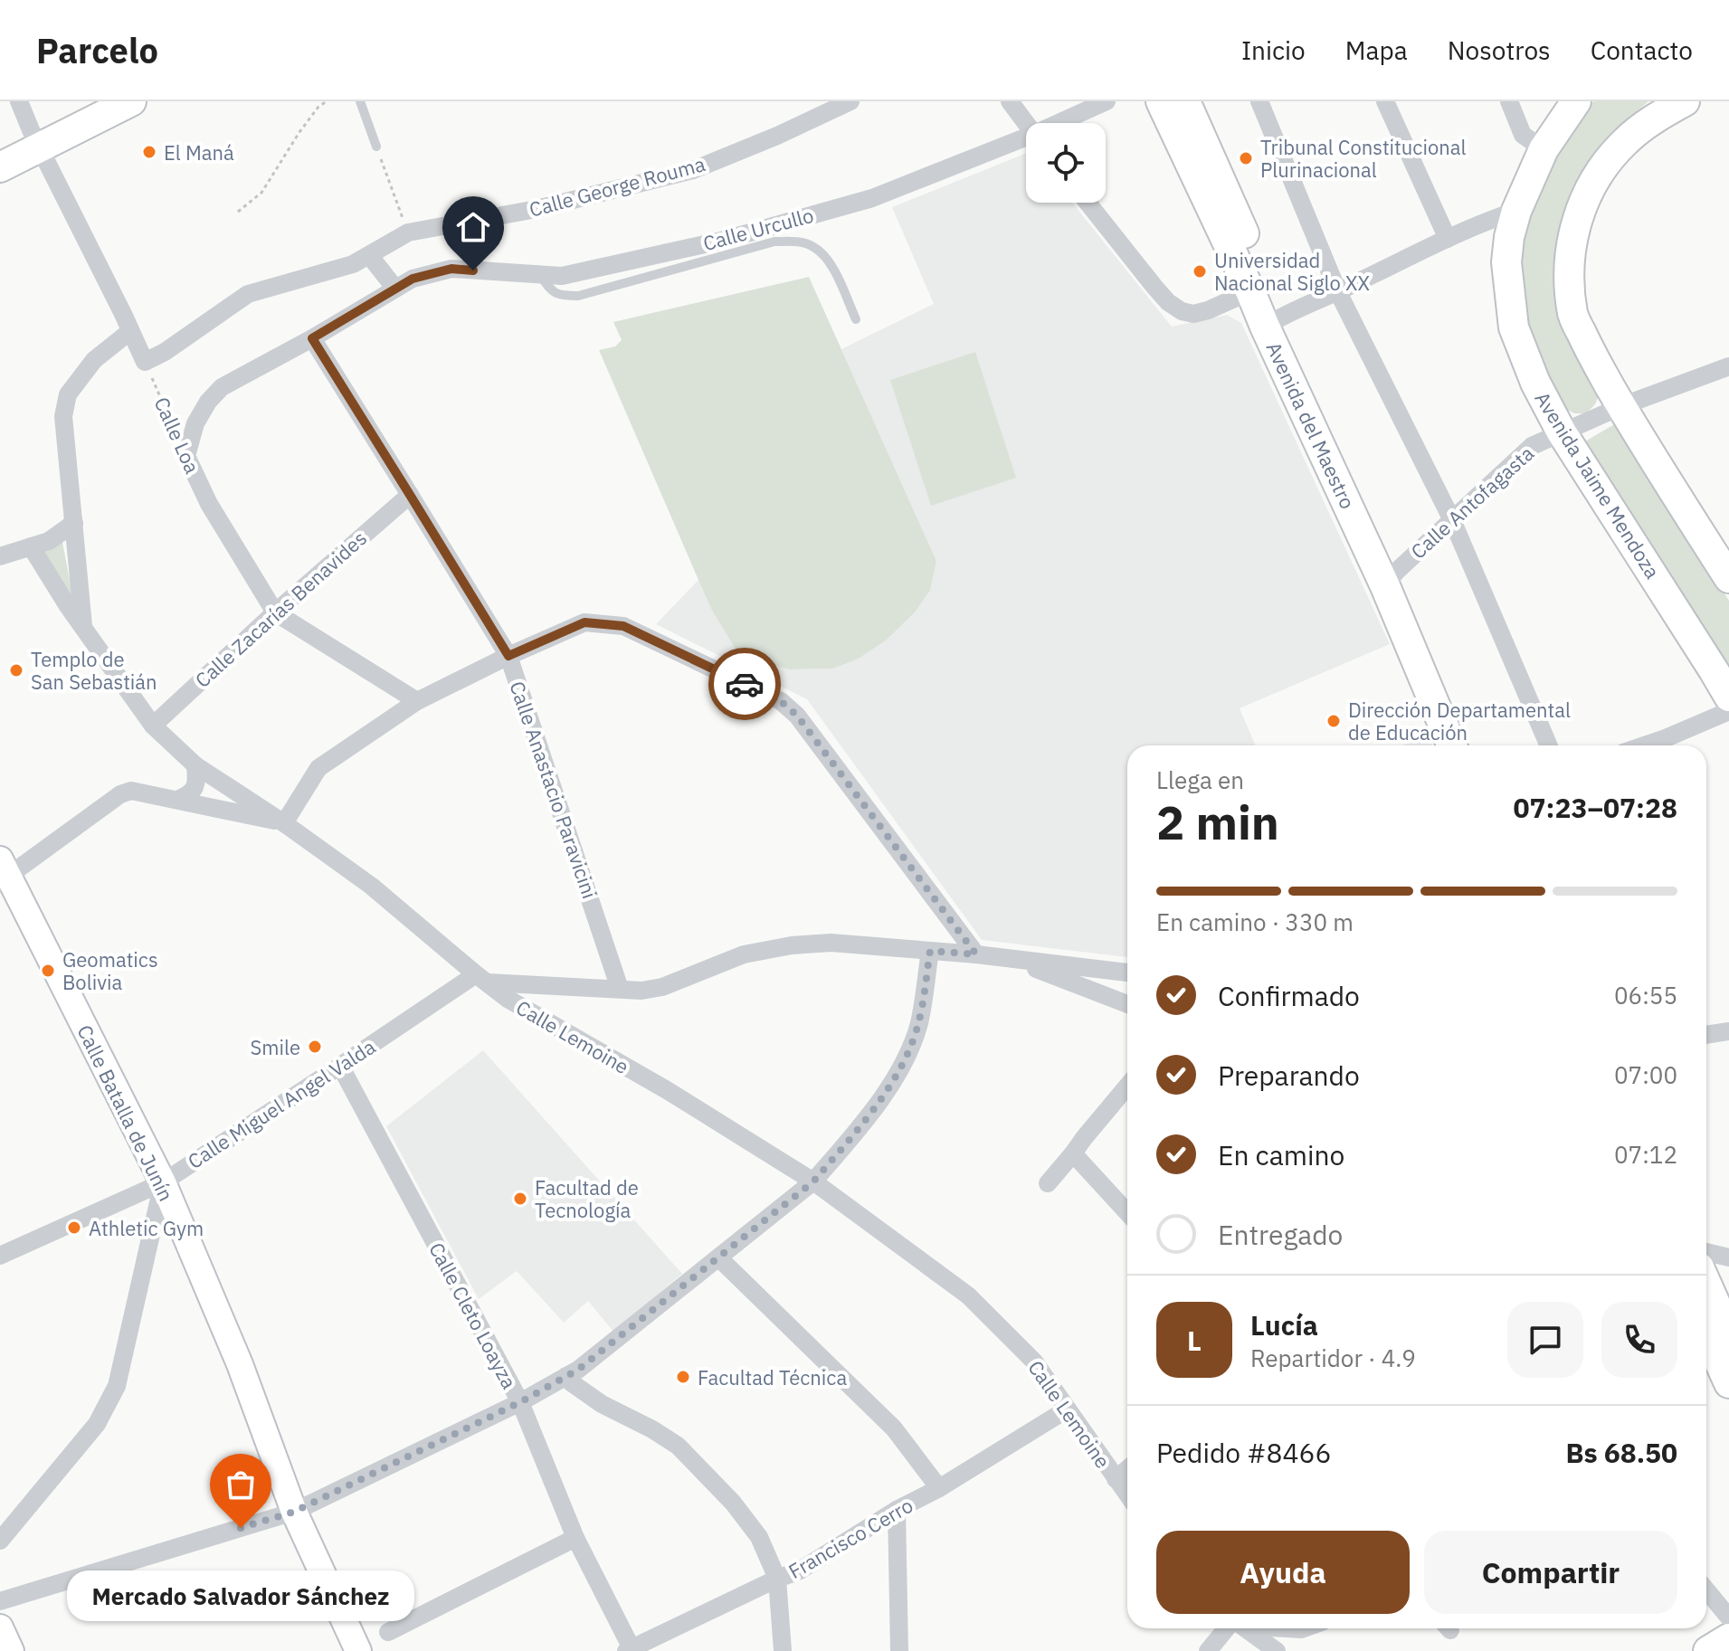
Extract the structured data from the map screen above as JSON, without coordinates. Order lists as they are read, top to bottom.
{
  "streets": {
    "main road": ["Avenida del Maestro", "Avenida Jaime Mendoza", "Calle Batalla de Junín"],
    "street": [
      "Calle George Rouma",
      "Calle Urcullo",
      "Calle Loa",
      "Calle Antofagasta",
      "Calle Zacarías Benavides",
      "Calle Anastacio Paravicini",
      "Calle Lemoine",
      "Calle Miguel Angel Valda",
      "Calle Cleto Loayza",
      "Francisco Cerro"
    ]
  },
  "crossings": [
    ["Calle George Rouma", "Calle Loa"],
    ["Calle Urcullo", "Calle Loa"],
    ["Calle Urcullo", "Calle Anastacio Paravicini"],
    ["Avenida del Maestro", "Calle Antofagasta"],
    ["Calle Loa", "Calle Zacarías Benavides"],
    ["Avenida Jaime Mendoza", "Calle Antofagasta"],
    ["Calle Zacarías Benavides", "Calle Anastacio Paravicini"],
    ["Calle Zacarías Benavides", "Calle Lemoine"],
    ["Calle Lemoine", "Calle Miguel Angel Valda"],
    ["Calle Lemoine", "Francisco Cerro"],
    ["Calle Miguel Angel Valda", "Calle Batalla de Junín"],
    ["Calle Miguel Angel Valda", "Calle Cleto Loayza"],
    ["Calle Cleto Loayza", "Francisco Cerro"]
  ],
  "places": [
    "El Maná",
    "Tribunal Constitucional Plurinacional",
    "Universidad Nacional Siglo XX",
    "Templo de San Sebastián",
    "Dirección Departamental de Educación",
    "Geomatics Bolivia",
    "Smile",
    "Facultad de Tecnología",
    "Athletic Gym",
    "Facultad Técnica",
    "Mercado Salvador Sánchez"
  ],
  "page": {
    "header": "Parcelo",
    "nav": [
      "Inicio",
      "Mapa",
      "Nosotros",
      "Contacto"
    ],
    "heading": ["2 min", "Llega en", "07:23–07:28"],
    "panel": [
      "Lucía",
      "Repartidor · 4.9",
      "Pedido #8466",
      "Bs 68.50"
    ],
    "bar": "En camino · 330 m",
    "list": [
      ["Confirmado", "06:55"],
      ["Preparando", "07:00"],
      ["En camino", "07:12"],
      "Entregado"
    ],
    "round": "L",
    "buttons": ["Ayuda", "Compartir"],
    "bubble": "Mercado Salvador Sánchez"
  }
}
